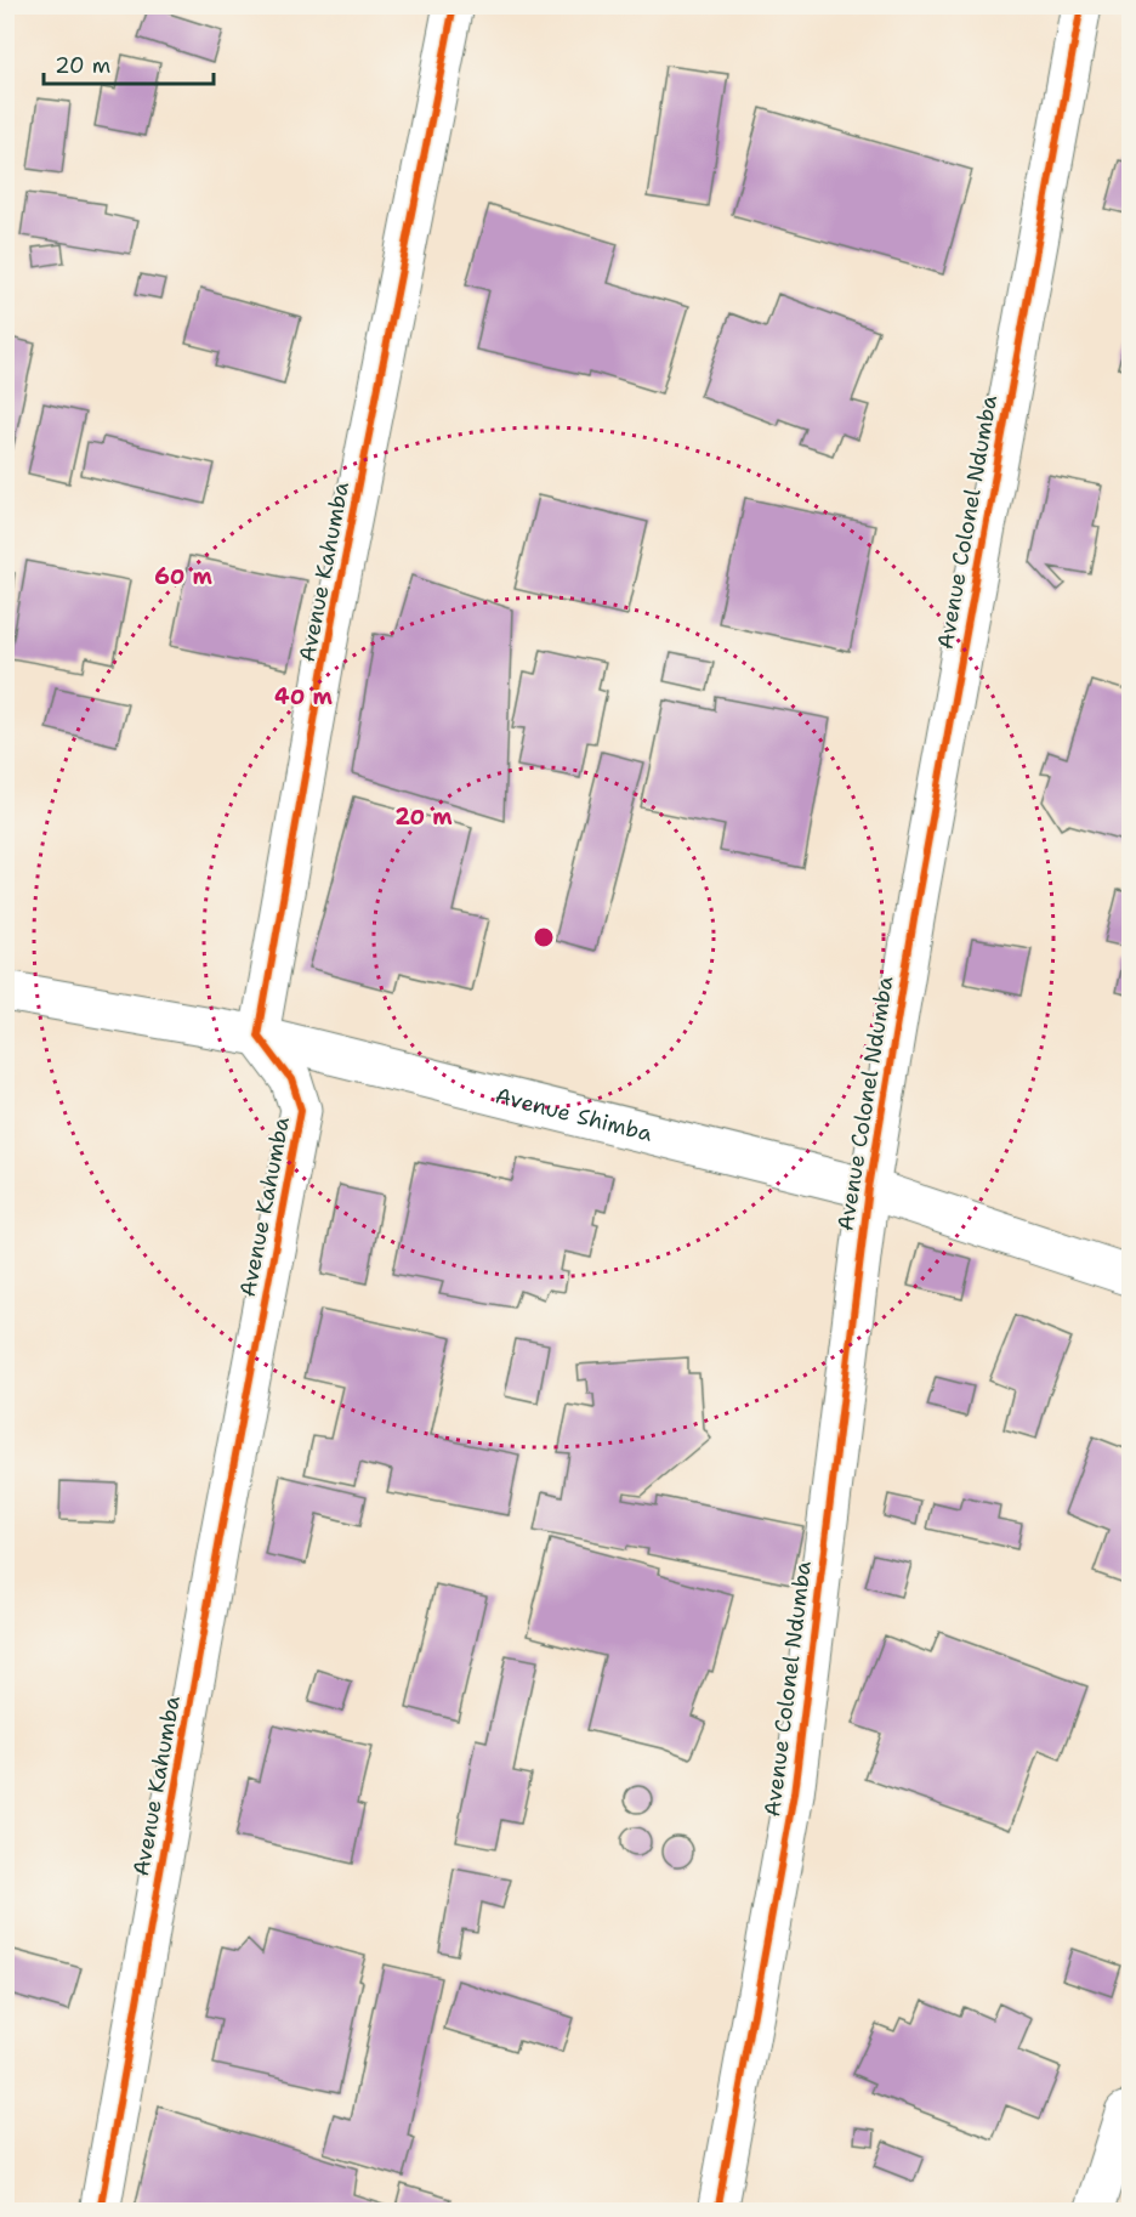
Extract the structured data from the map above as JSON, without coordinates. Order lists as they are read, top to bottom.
{
  "streets": {
    "street": ["Avenue Colonel Ndumba", "Avenue Kahumba", "Avenue Shimba"]
  },
  "crossings": [
    ["Avenue Colonel Ndumba", "Avenue Shimba"],
    ["Avenue Kahumba", "Avenue Shimba"]
  ],
  "scale_bar": "20 m",
  "rings": ["60 m", "40 m", "20 m"]
}
